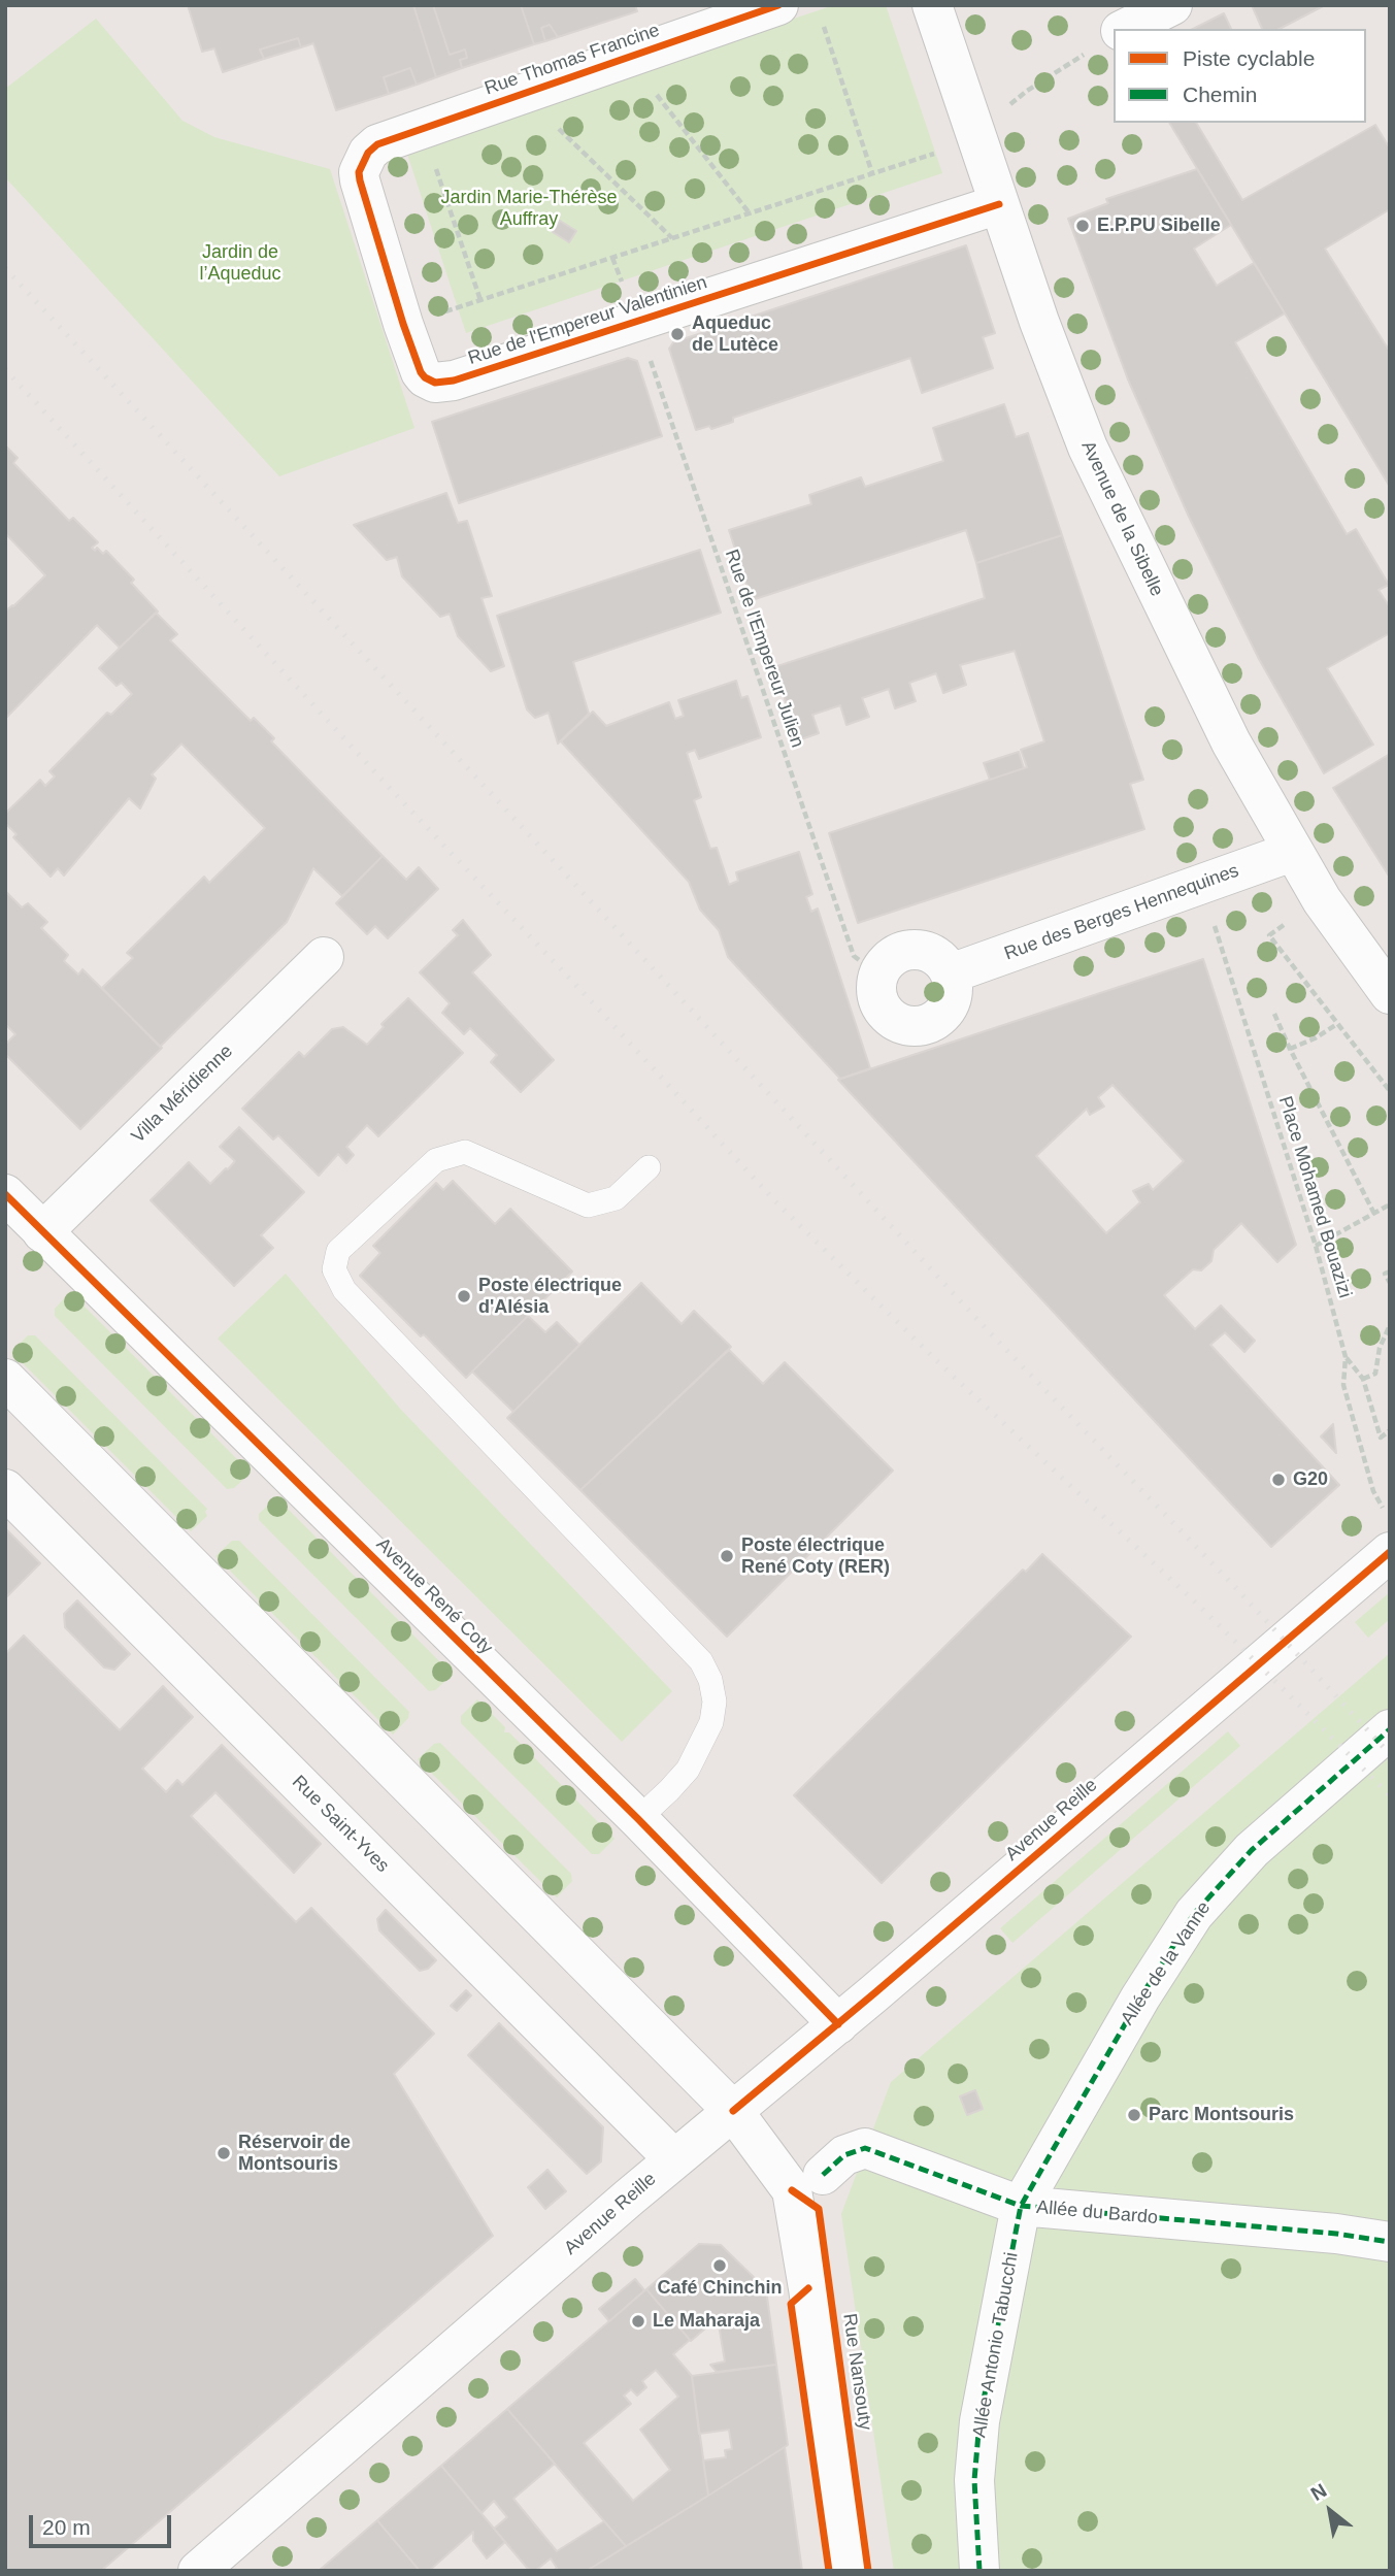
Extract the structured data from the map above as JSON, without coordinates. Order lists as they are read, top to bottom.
{
  "streets": {
    "street": [
      "Rue Thomas Francine",
      "Rue de l'Empereur Valentinien",
      "Avenue de la Sibelle",
      "Rue des Berges Hennequines",
      "Villa Méridienne",
      "Avenue René Coty",
      "Avenue Reille",
      "Rue Saint-Yves",
      "Allée de la Vanne",
      "Allée du Bardo",
      "Allée Antonio Tabucchi",
      "Rue Nansouty"
    ],
    "path": ["Rue de l'Empereur Julien", "Place Mohamed Bouazizi"]
  },
  "crossings": [
    ["Rue Thomas Francine", "Rue de l'Empereur Valentinien"],
    ["Rue de l'Empereur Valentinien", "Avenue de la Sibelle"],
    ["Rue de l'Empereur Valentinien", "Rue de l'Empereur Julien"],
    ["Avenue de la Sibelle", "Rue des Berges Hennequines"],
    ["Rue de l'Empereur Julien", "Rue des Berges Hennequines"],
    ["Rue des Berges Hennequines", "Place Mohamed Bouazizi"],
    ["Villa Méridienne", "Avenue René Coty"],
    ["Avenue René Coty", "Avenue Reille"],
    ["Avenue Reille", "Rue Saint-Yves"],
    ["Avenue Reille", "Rue Nansouty"],
    ["Allée de la Vanne", "Allée du Bardo"],
    ["Allée de la Vanne", "Allée Antonio Tabucchi"],
    ["Allée du Bardo", "Allée Antonio Tabucchi"]
  ],
  "parks": ["Jardin Marie-Thérèse Auffray", "Jardin de l’Aqueduc"],
  "places": [
    "E.P.PU Sibelle",
    "Aqueduc de Lutèce",
    "Poste électrique d'Alésia",
    "G20",
    "Poste électrique René Coty (RER)",
    "Parc Montsouris",
    "Réservoir de Montsouris",
    "Café Chinchin",
    "Le Maharaja"
  ],
  "legend": ["Piste cyclable", "Chemin"],
  "scale_bar": "20 m",
  "north": "top left"
}
